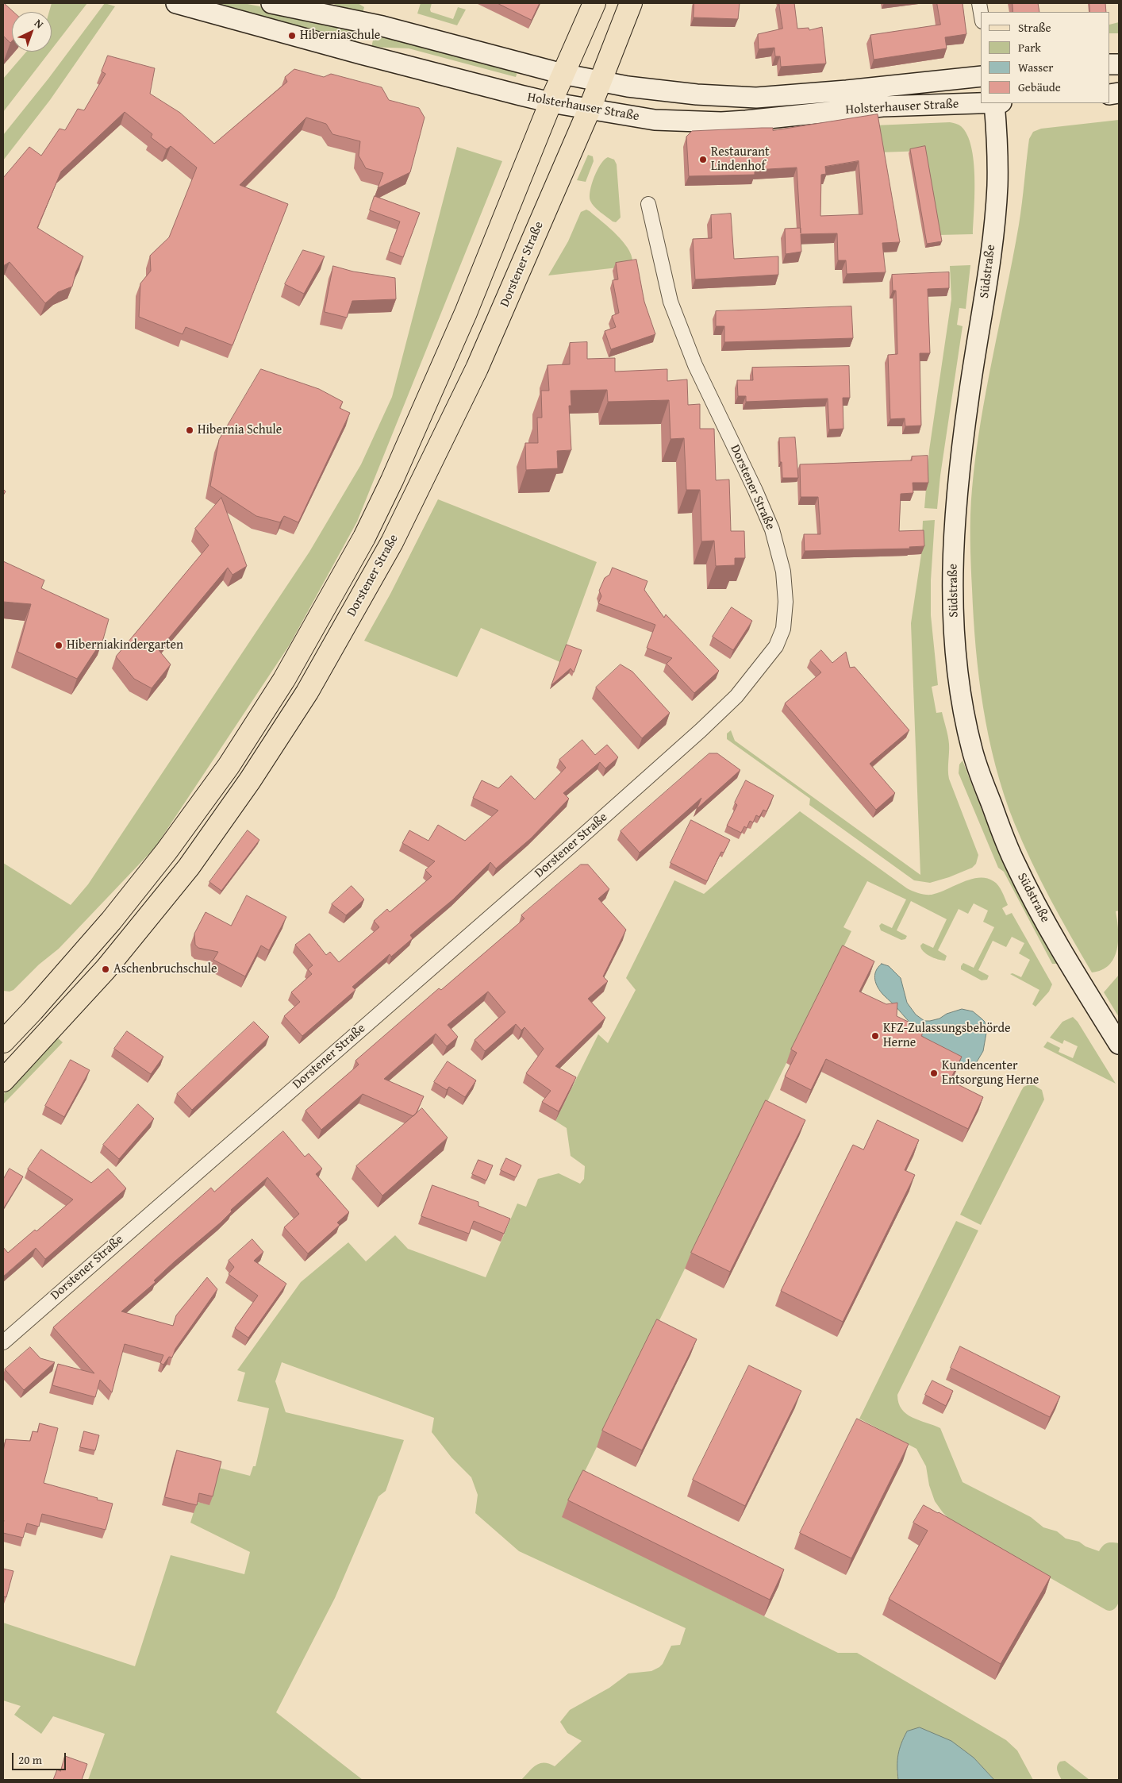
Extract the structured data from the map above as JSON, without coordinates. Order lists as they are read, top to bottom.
{
  "streets": {
    "main road": ["Dorstener Straße"],
    "street": ["Holsterhauser Straße", "Südstraße"]
  },
  "crossings": [
    ["Holsterhauser Straße", "Dorstener Straße"]
  ],
  "places": [
    "Hiberniaschule",
    "Restaurant Lindenhof",
    "Hibernia Schule",
    "Hiberniakindergarten",
    "Aschenbruchschule",
    "KFZ-Zulassungsbehörde Herne",
    "Kundencenter Entsorgung Herne"
  ],
  "legend": [
    "Straße",
    "Park",
    "Wasser",
    "Gebäude"
  ],
  "scale_bar": "20 m",
  "north": "top right"
}
